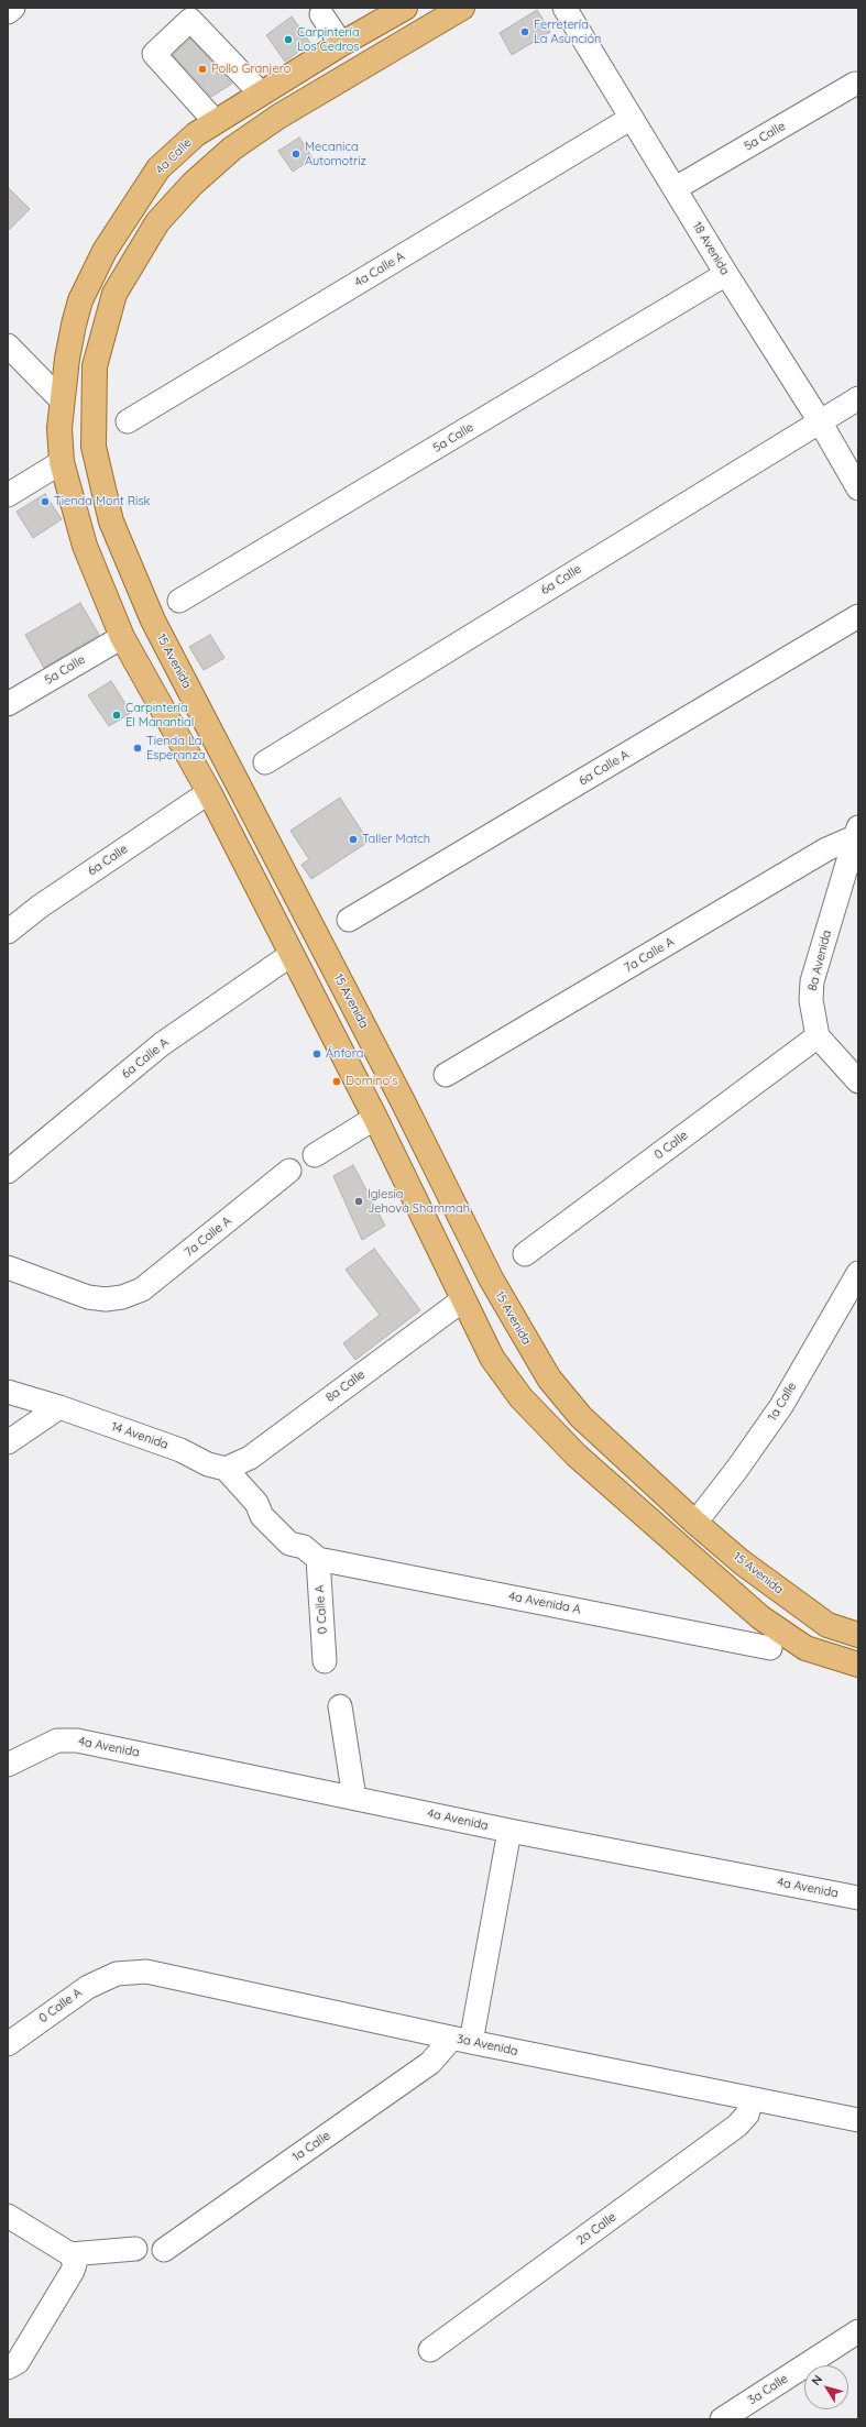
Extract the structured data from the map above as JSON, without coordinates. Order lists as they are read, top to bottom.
{
  "streets": {
    "main road": ["4a Calle", "15 Avenida"],
    "street": [
      "5a Calle",
      "18 Avenida",
      "4a Calle A",
      "6a Calle",
      "6a Calle A",
      "7a Calle A",
      "8a Avenida",
      "0 Calle",
      "8a Calle",
      "1a Calle",
      "14 Avenida",
      "4a Avenida A",
      "0 Calle A",
      "4a Avenida",
      "3a Avenida",
      "2a Calle",
      "3a Calle"
    ]
  },
  "crossings": [
    ["5a Calle", "18 Avenida"],
    ["18 Avenida", "4a Calle A"],
    ["18 Avenida", "6a Calle"],
    ["15 Avenida", "1a Calle"],
    ["7a Calle A", "8a Avenida"],
    ["8a Avenida", "0 Calle"],
    ["8a Calle", "14 Avenida"],
    ["1a Calle", "3a Avenida"],
    ["4a Avenida A", "0 Calle A"],
    ["0 Calle A", "3a Avenida"],
    ["3a Avenida", "2a Calle"]
  ],
  "places": [
    "Ferretería La Asunción",
    "Carpintería Los Cedros",
    "Pollo Granjero",
    "Mecanica Automotriz",
    "Tienda Mont Risk",
    "Carpintería El Manantial",
    "Tienda La Esperanza",
    "Taller Match",
    "Ánfora",
    "Domino's",
    "Iglesia Jehová Shammah"
  ],
  "north": "top left"
}
